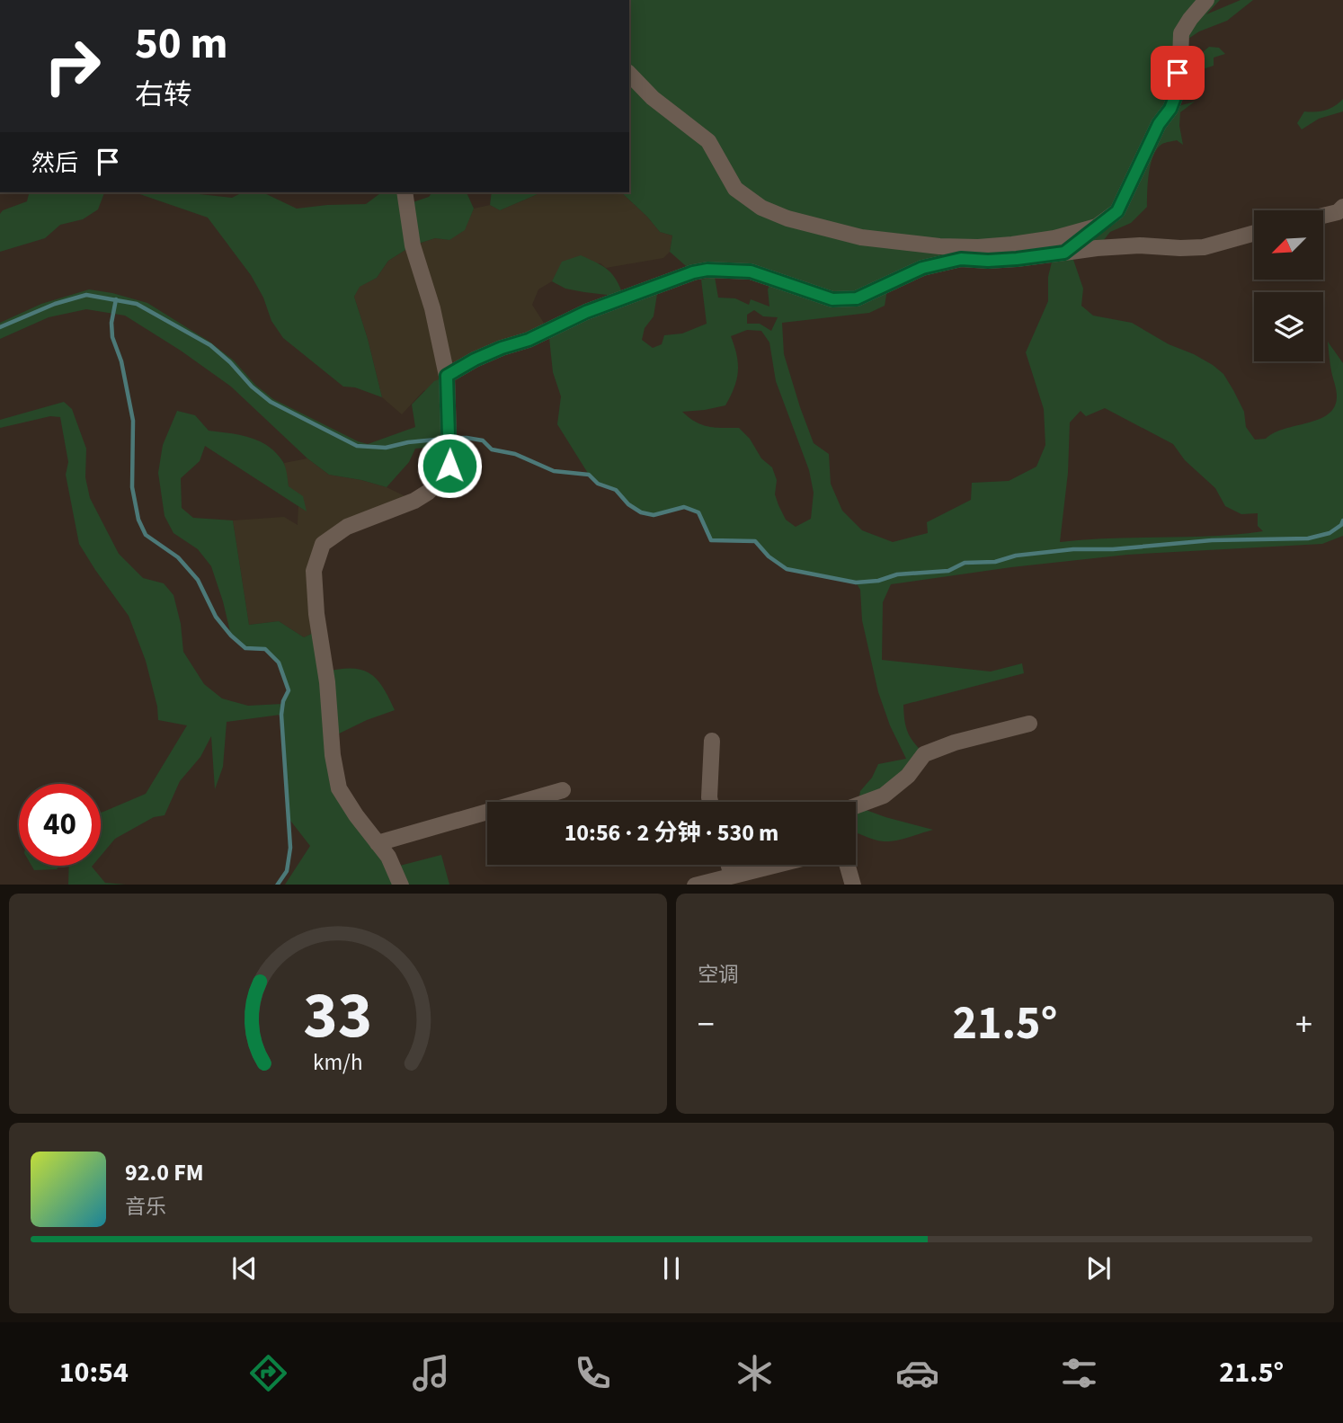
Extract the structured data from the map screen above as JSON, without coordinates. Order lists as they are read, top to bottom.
{
  "north": "bottom left",
  "page": {
    "turn": ["50 m", "右转"],
    "then": "然后",
    "limit": "40",
    "trip": "10:56 · 2 分钟 · 530 m",
    "tile": "空调",
    "heat": ["−", "21.5°", "+"],
    "song": ["92.0 FM", "音乐"],
    "tabs": ["10:54", "21.5°"],
    "gauge": ["33", "km/h"]
  }
}
